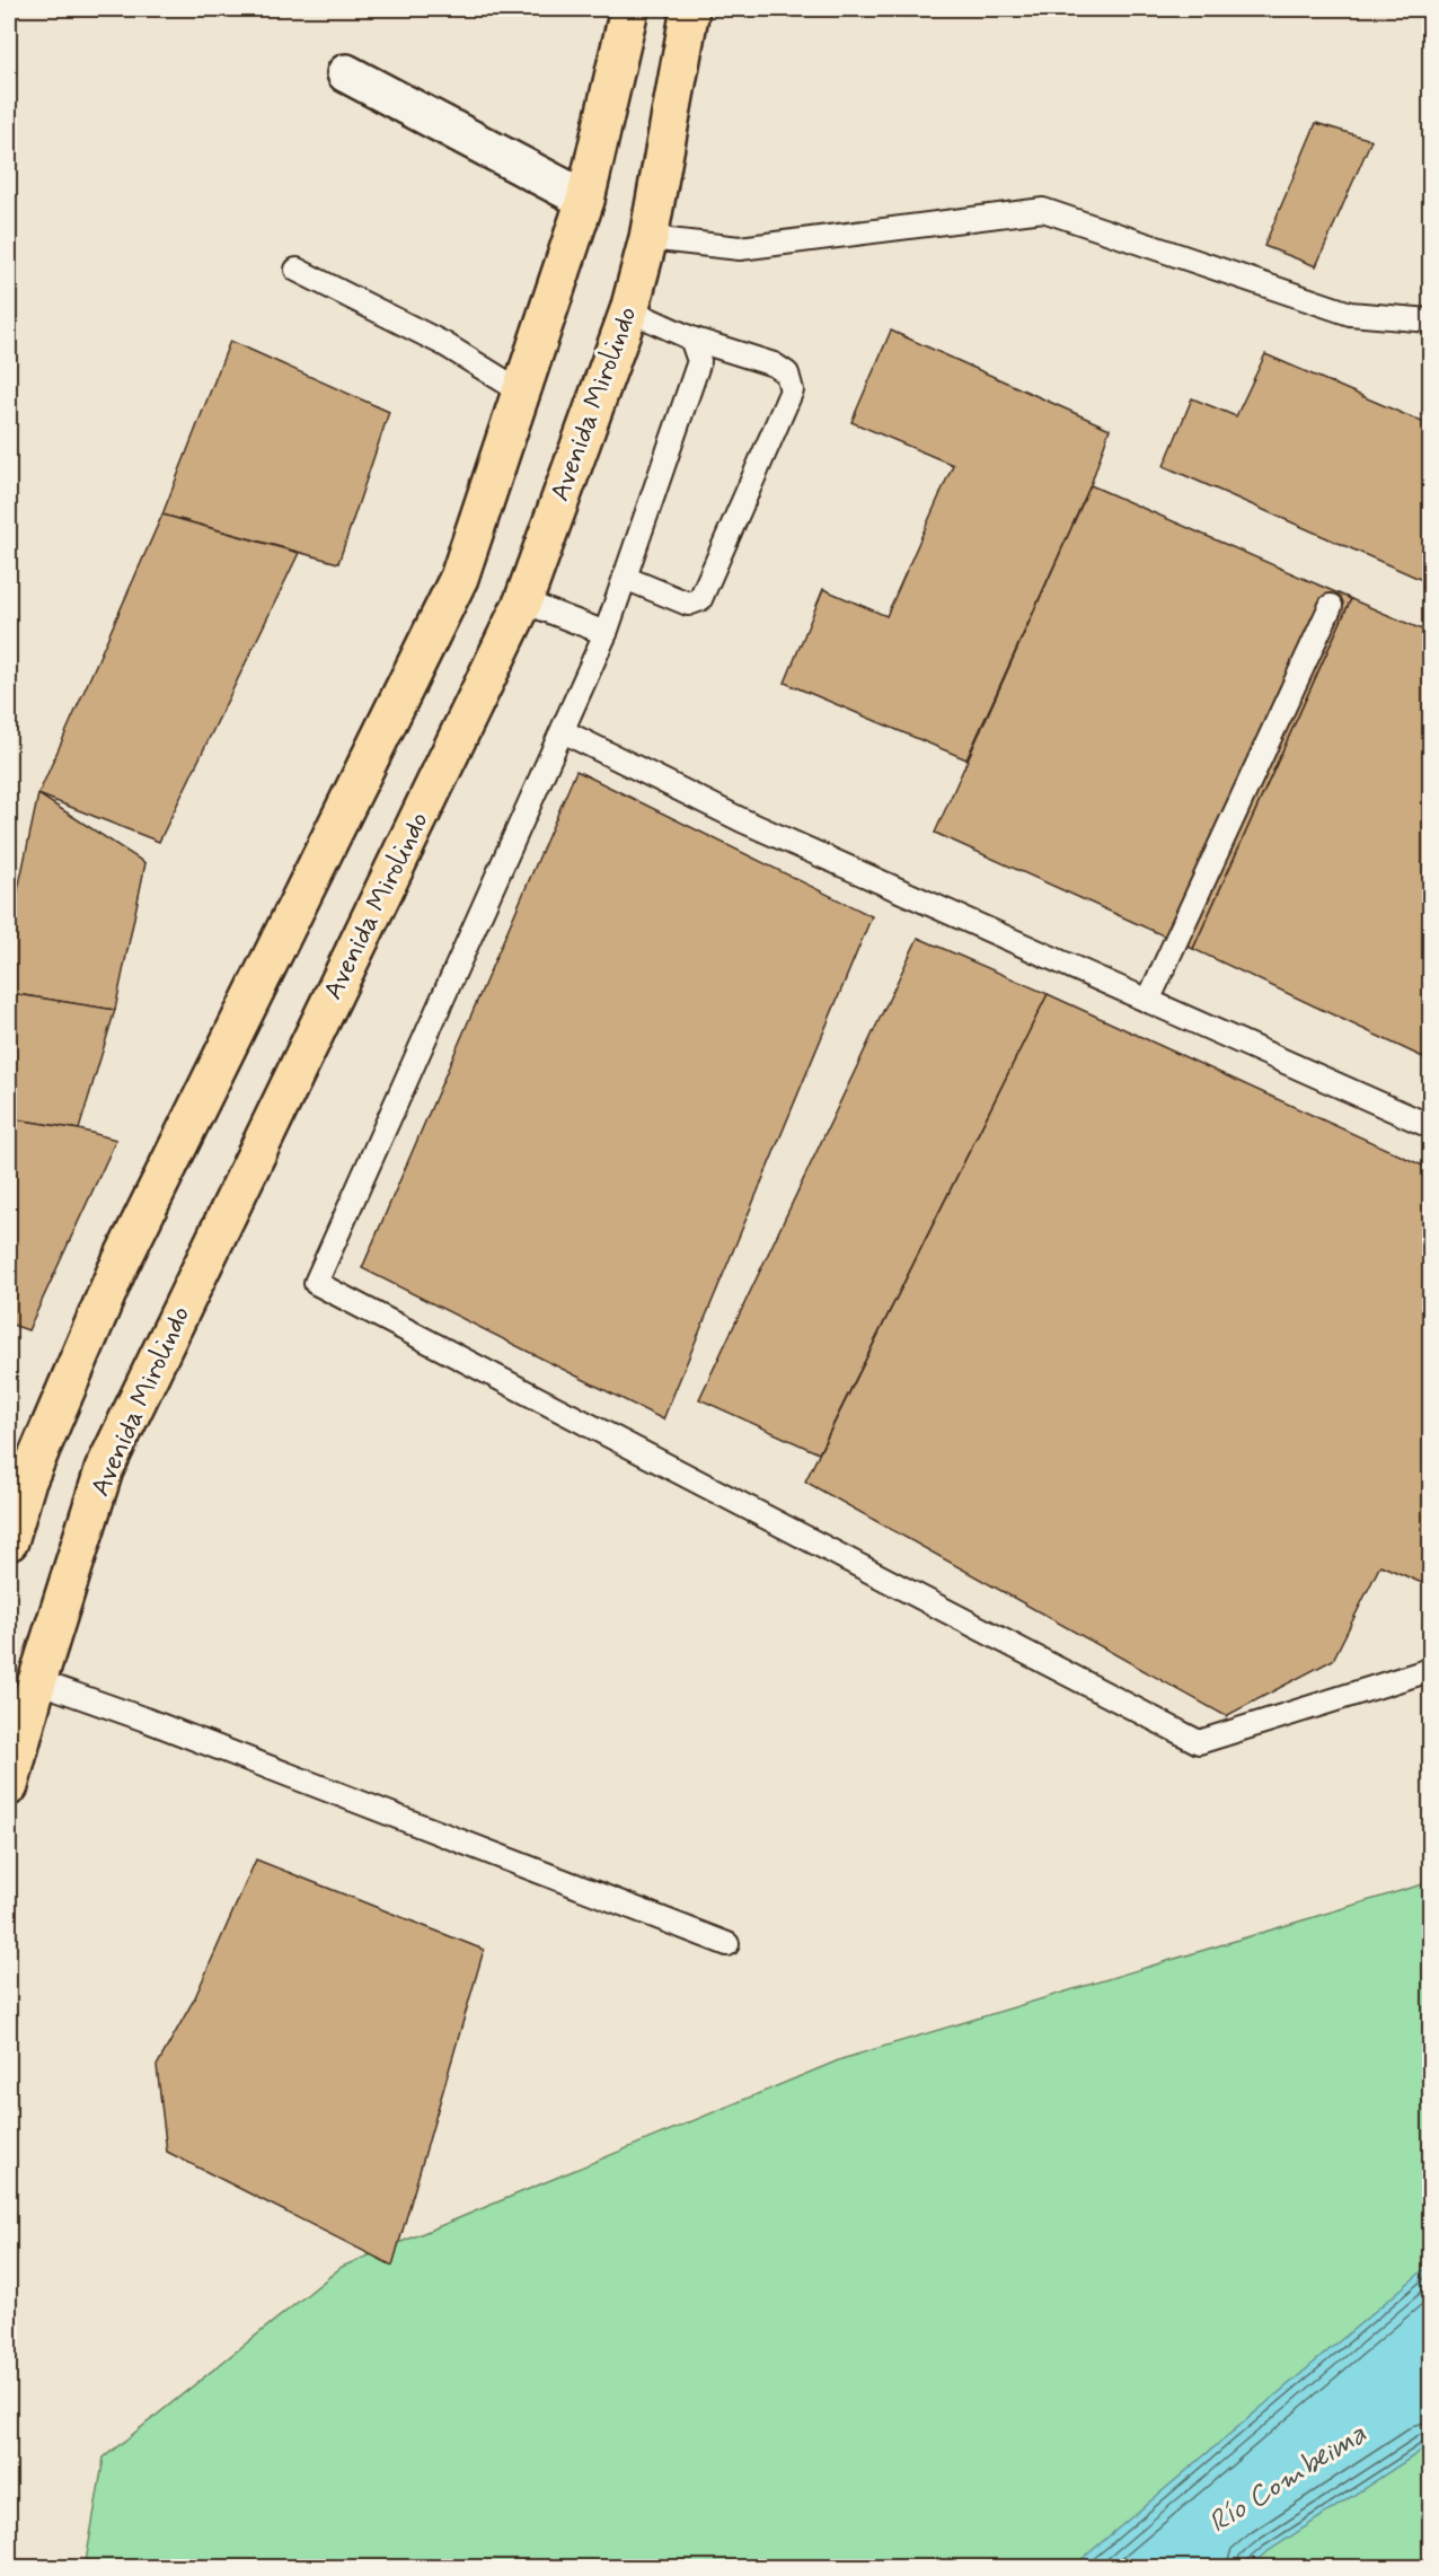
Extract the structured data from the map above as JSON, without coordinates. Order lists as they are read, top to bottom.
{
  "streets": {
    "main road": ["Avenida Mirolindo"]
  },
  "water": ["Río Combeima"]
}
